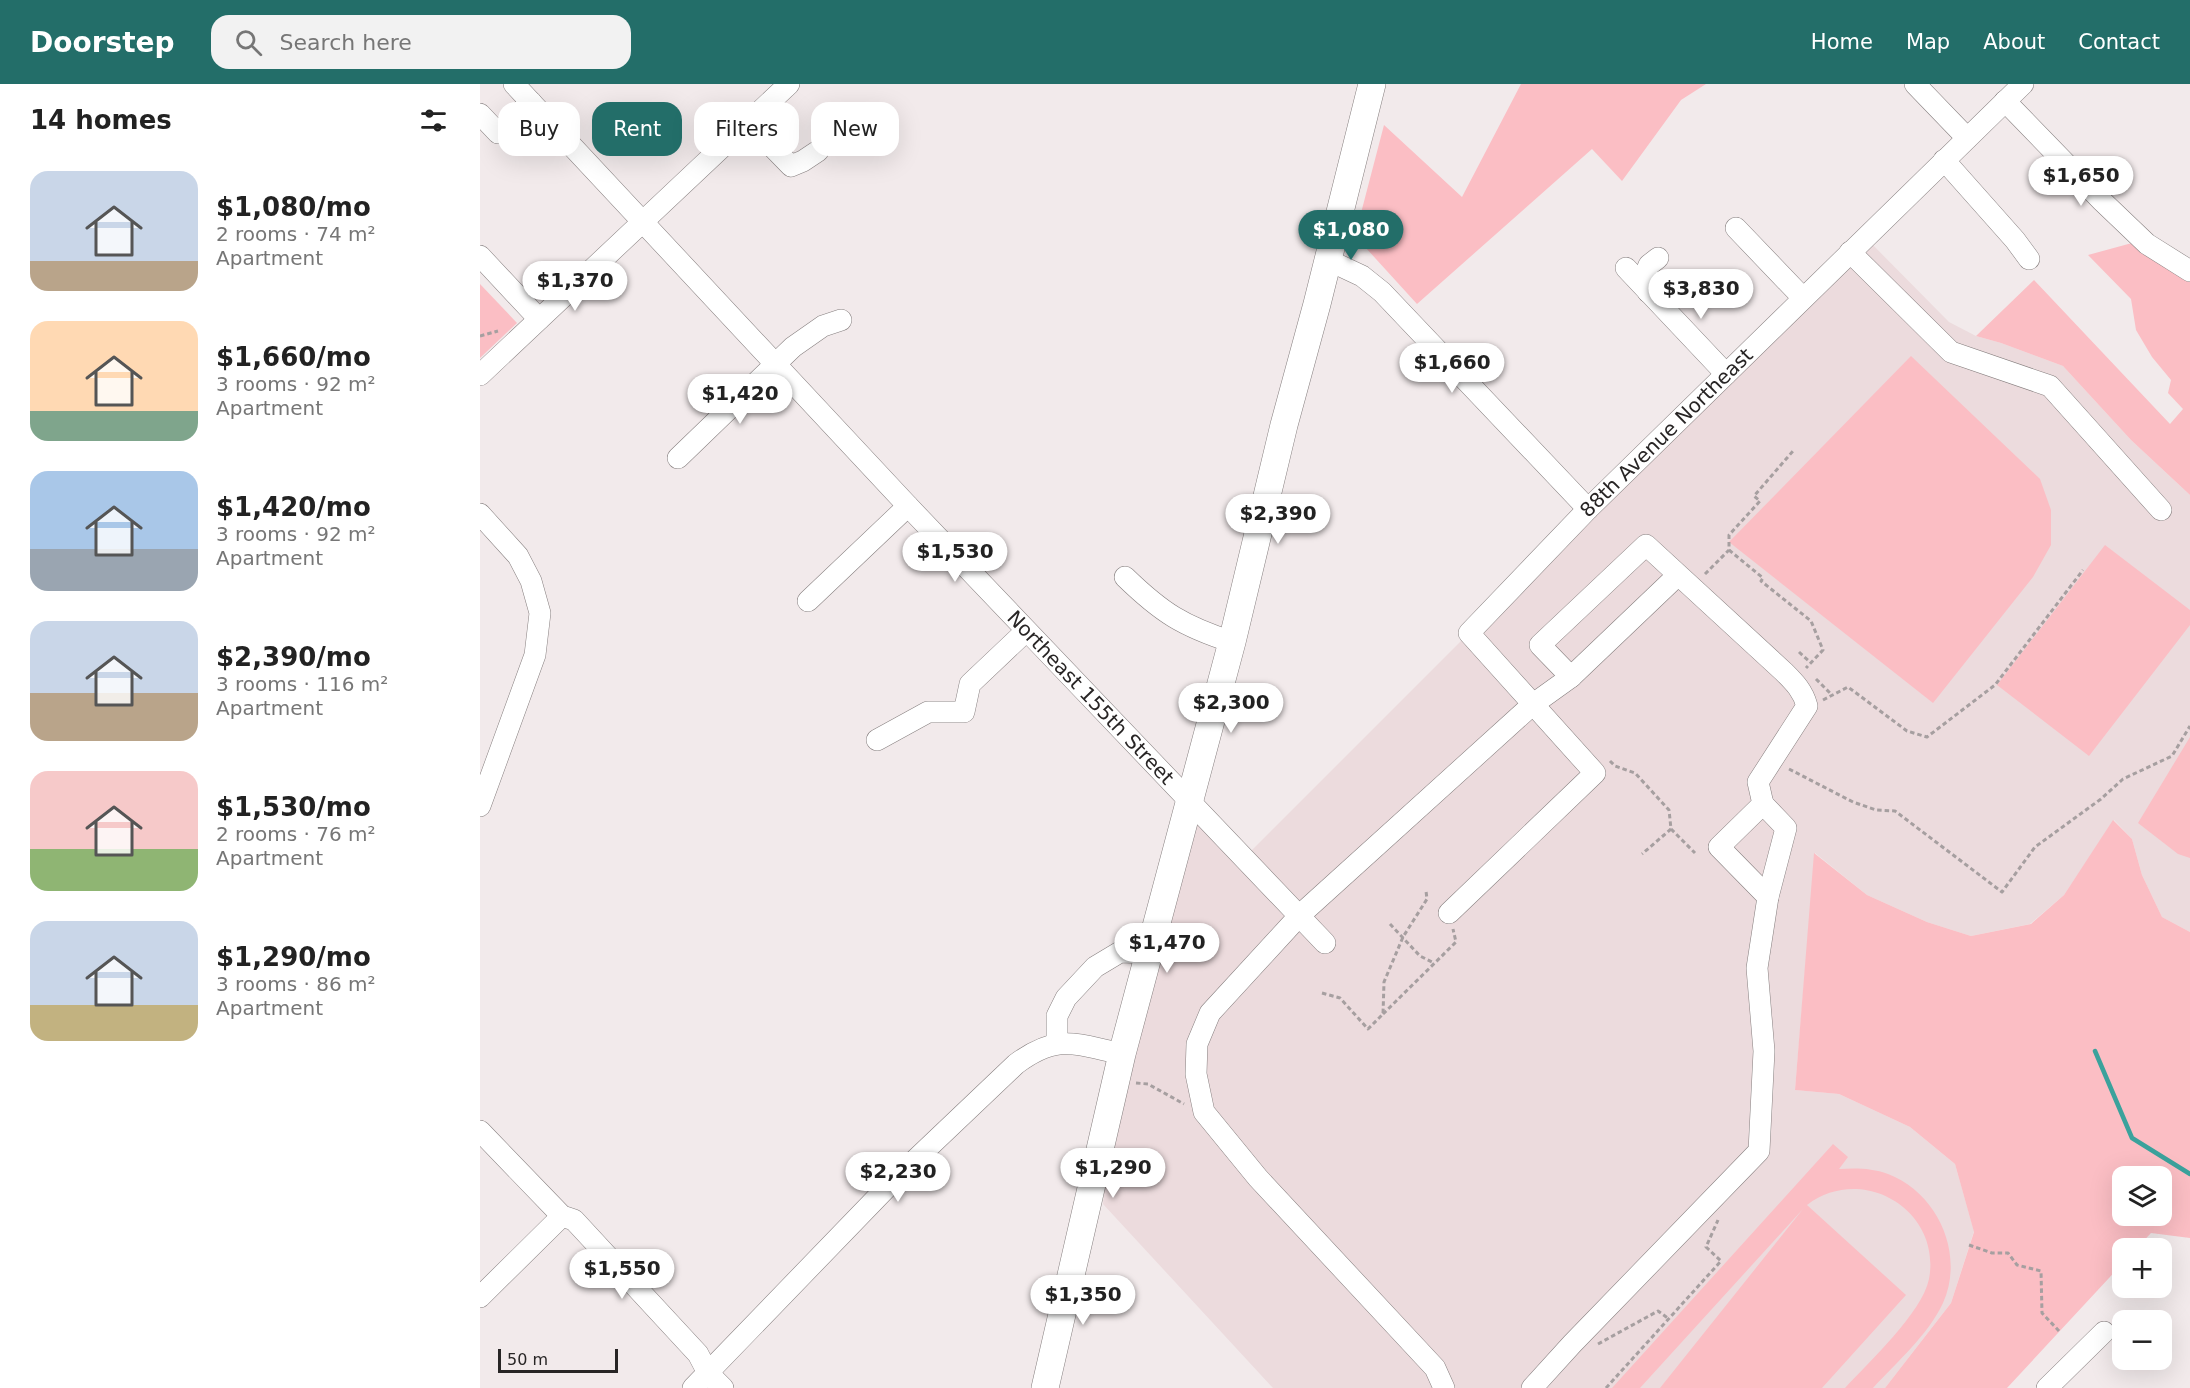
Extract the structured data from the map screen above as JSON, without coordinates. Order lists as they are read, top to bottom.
{
  "streets": {
    "street": ["88th Avenue Northeast", "Northeast 155th Street"]
  },
  "scale_bar": "50 m",
  "page": {
    "header": "Doorstep",
    "search": "Search here",
    "nav": [
      "Home",
      "Map",
      "About",
      "Contact"
    ],
    "heading": "14 homes",
    "chip": [
      "Buy",
      "Rent",
      "Filters",
      "New"
    ],
    "list": [
      {
        "name": "$1,080/mo",
        "note": "2 rooms · 74 m² · Apartment"
      },
      {
        "name": "$1,660/mo",
        "note": "3 rooms · 92 m² · Apartment"
      },
      {
        "name": "$1,420/mo",
        "note": "3 rooms · 92 m² · Apartment"
      },
      {
        "name": "$2,390/mo",
        "note": "3 rooms · 116 m² · Apartment"
      },
      {
        "name": "$1,530/mo",
        "note": "2 rooms · 76 m² · Apartment"
      },
      {
        "name": "$1,290/mo",
        "note": "3 rooms · 86 m² · Apartment"
      }
    ],
    "price": [
      "$1,650",
      "$1,080",
      "$1,370",
      "$3,830",
      "$1,660",
      "$1,420",
      "$2,390",
      "$1,530",
      "$2,300",
      "$1,470",
      "$1,290",
      "$2,230",
      "$1,550",
      "$1,350"
    ],
    "map_buttons": ["+", "−"],
    "scale": "50 m"
  }
}
